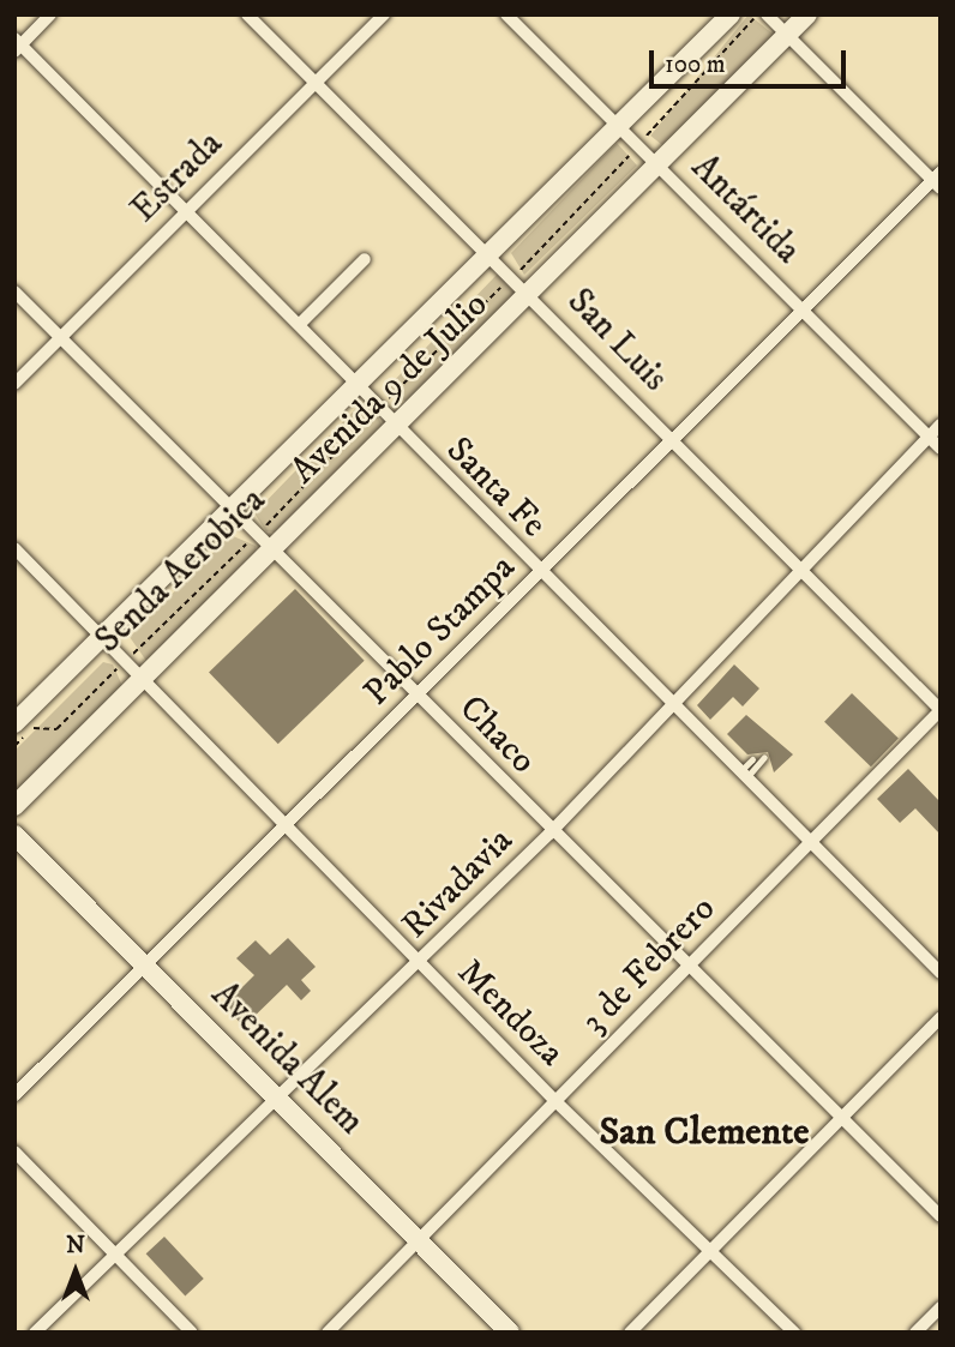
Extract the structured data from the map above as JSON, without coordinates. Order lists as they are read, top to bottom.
{
  "streets": {
    "main road": ["Avenida 9 de Julio", "Avenida Alem"],
    "street": [
      "Estrada",
      "Antártida",
      "San Luis",
      "Santa Fe",
      "Pablo Stampa",
      "Chaco",
      "Rivadavia",
      "3 de Febrero",
      "Mendoza"
    ],
    "path": ["Senda Aerobica"]
  },
  "crossings": [
    ["Estrada", "San Luis"],
    ["Estrada", "Santa Fe"],
    ["Estrada", "Chaco"],
    ["Antártida", "Avenida 9 de Julio"],
    ["Antártida", "Senda Aerobica"],
    ["Antártida", "Pablo Stampa"],
    ["Antártida", "Rivadavia"],
    ["San Luis", "Avenida 9 de Julio"],
    ["San Luis", "Senda Aerobica"],
    ["San Luis", "Pablo Stampa"],
    ["San Luis", "Rivadavia"],
    ["San Luis", "3 de Febrero"],
    ["Avenida 9 de Julio", "Santa Fe"],
    ["Avenida 9 de Julio", "Chaco"],
    ["Avenida 9 de Julio", "Mendoza"],
    ["Santa Fe", "Senda Aerobica"],
    ["Santa Fe", "Pablo Stampa"],
    ["Santa Fe", "Rivadavia"],
    ["Santa Fe", "3 de Febrero"],
    ["Senda Aerobica", "Chaco"],
    ["Senda Aerobica", "Mendoza"],
    ["Pablo Stampa", "Chaco"],
    ["Pablo Stampa", "Mendoza"],
    ["Pablo Stampa", "Avenida Alem"],
    ["Chaco", "Rivadavia"],
    ["Chaco", "3 de Febrero"],
    ["Rivadavia", "Mendoza"],
    ["Rivadavia", "Avenida Alem"],
    ["3 de Febrero", "Mendoza"],
    ["3 de Febrero", "Avenida Alem"]
  ],
  "districts": ["San Clemente"],
  "scale_bar": "100 m",
  "north": "top"
}
